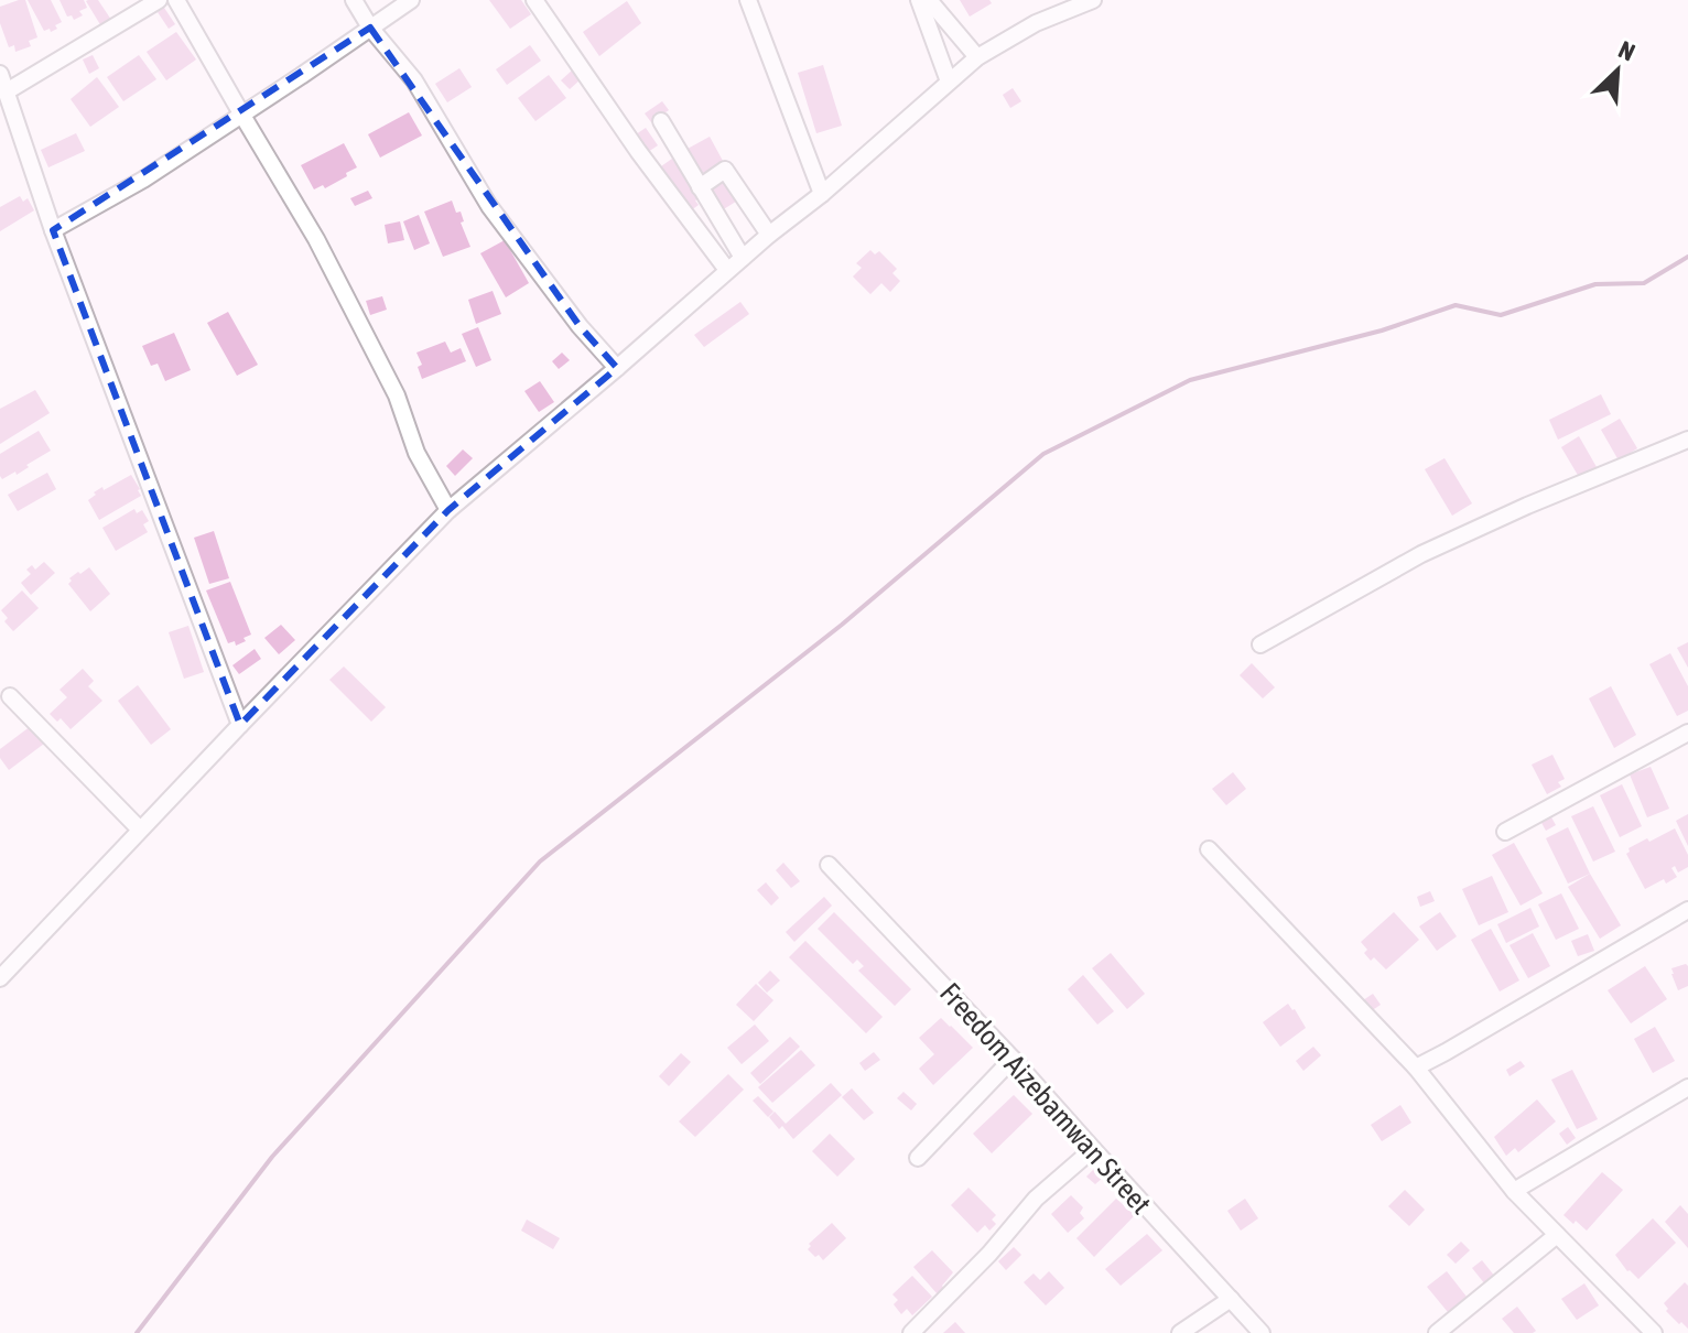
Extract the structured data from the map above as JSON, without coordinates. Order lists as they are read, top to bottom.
{
  "streets": {
    "street": ["Freedom Aizebamwan Street"]
  },
  "north": "top right"
}
